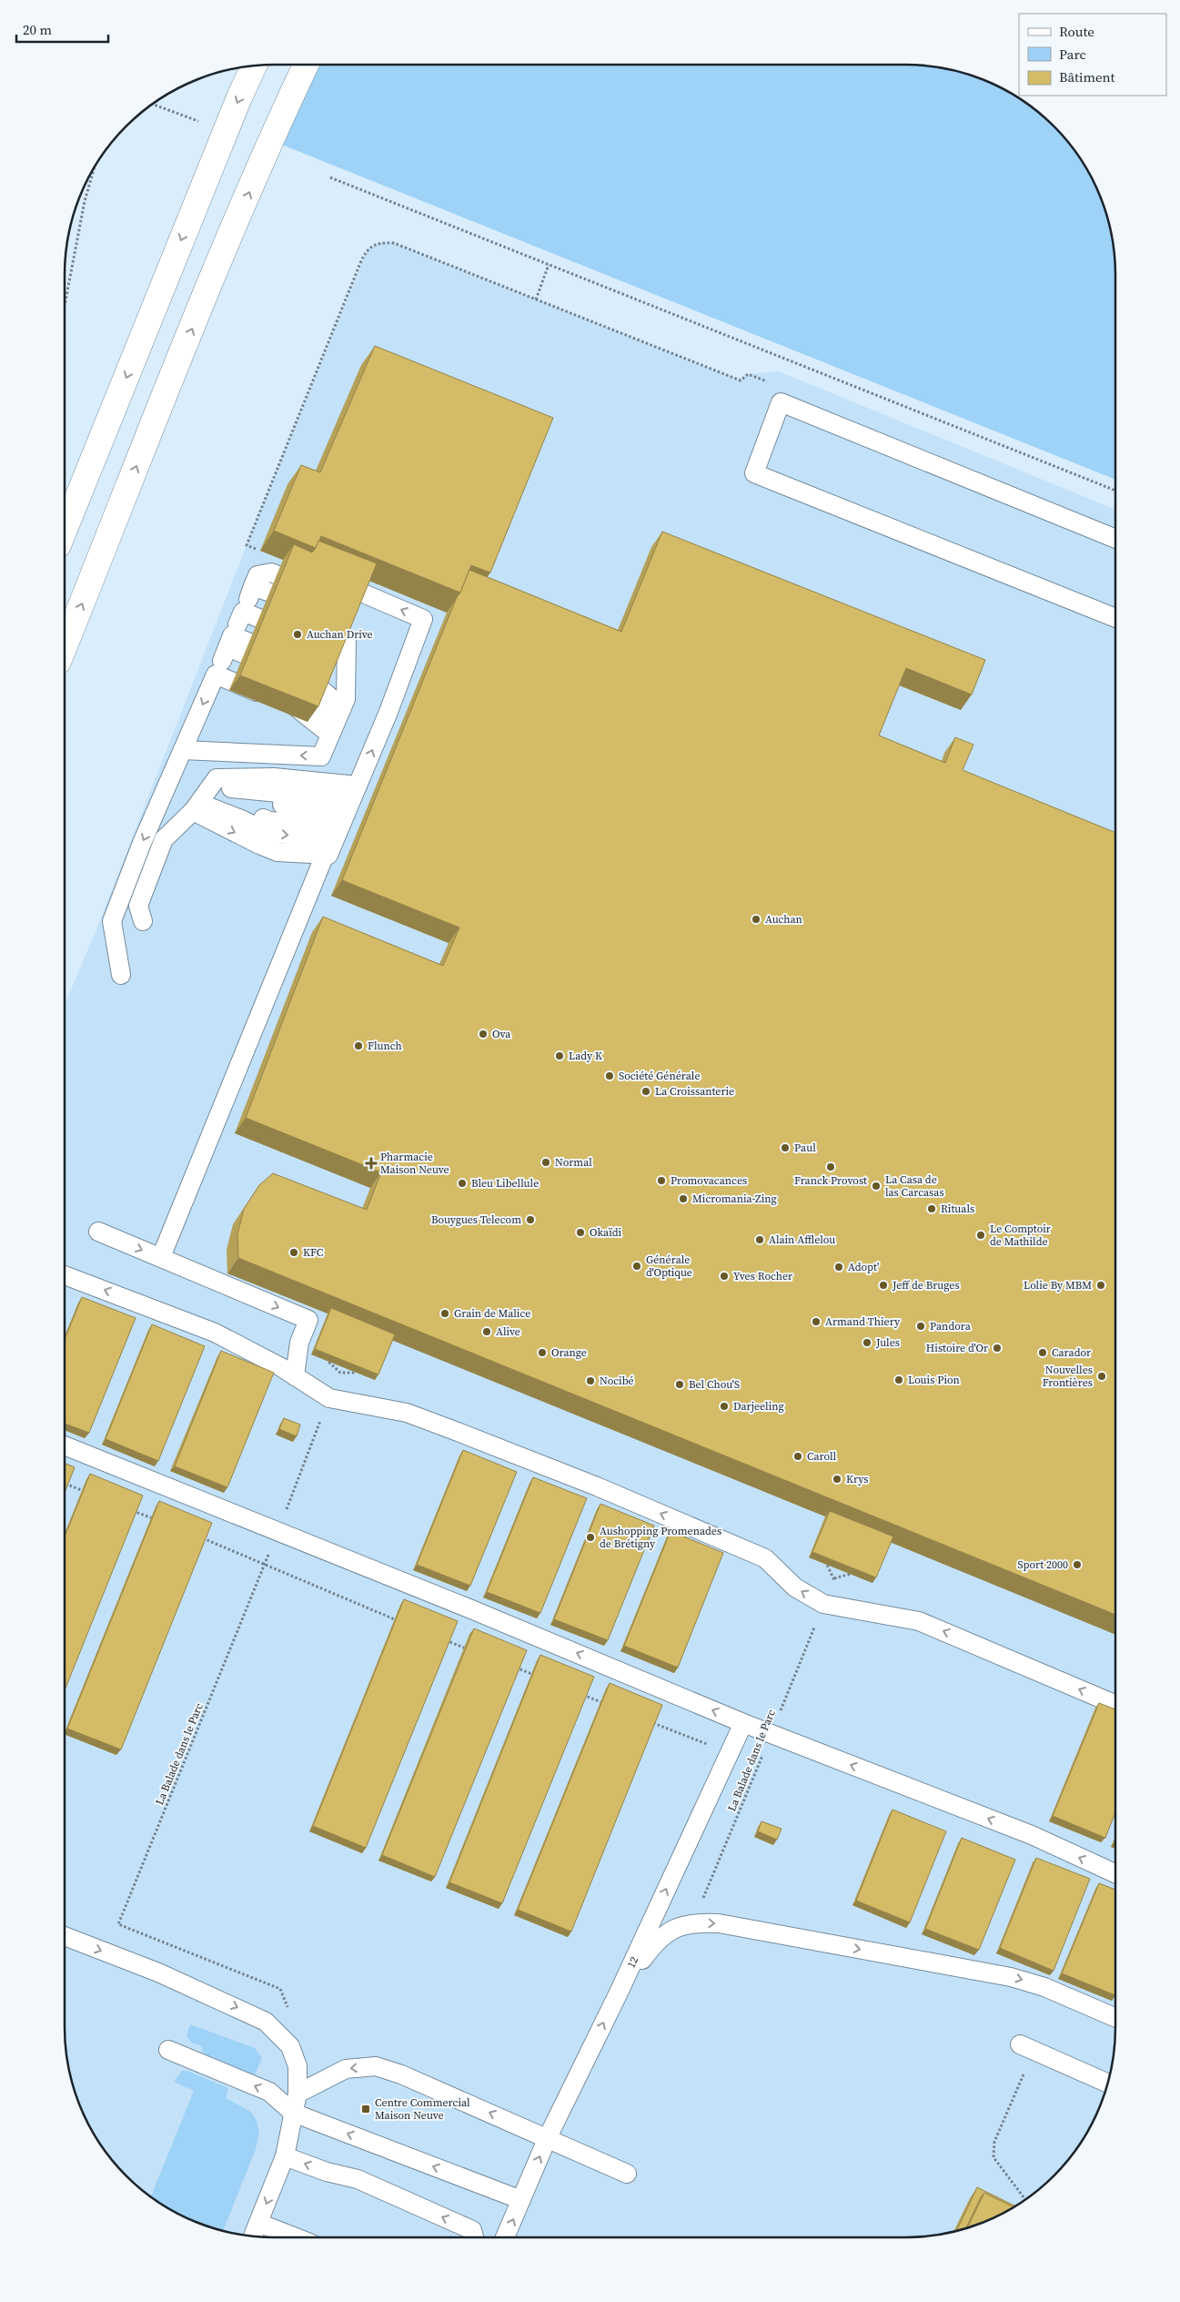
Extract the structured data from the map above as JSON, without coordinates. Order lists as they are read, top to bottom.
{
  "streets": {
    "lane": ["12"],
    "path": ["La Balade dans le Parc"]
  },
  "one_way": ["12"],
  "places": {
    "other": [
      "Auchan Drive",
      "Auchan",
      "Ova",
      "Flunch",
      "Lady K",
      "Société Générale",
      "La Croissanterie",
      "Paul",
      "Normal",
      "Franck Provost",
      "Promovacances",
      "Bleu Libellule",
      "La Casa de las Carcasas",
      "Micromania-Zing",
      "Rituals",
      "Bouygues Telecom",
      "Okaïdi",
      "Le Comptoir de Mathilde",
      "Alain Afflelou",
      "KFC",
      "Générale d'Optique",
      "Adopt'",
      "Yves Rocher",
      "Jeff de Bruges",
      "Lolie By MBM",
      "Grain de Malice",
      "Armand Thiery",
      "Pandora",
      "Alive",
      "Jules",
      "Histoire d'Or",
      "Orange",
      "Carador",
      "Nouvelles Frontières",
      "Louis Pion",
      "Nocibé",
      "Bel Chou'S",
      "Darjeeling",
      "Caroll",
      "Krys",
      "Aushopping Promenades de Brétigny",
      "Sport 2000"
    ],
    "health": ["Pharmacie Maison Neuve"],
    "transit": ["Centre Commercial Maison Neuve"]
  },
  "legend": ["Route", "Parc", "Bâtiment"],
  "scale_bar": "20 m"
}
